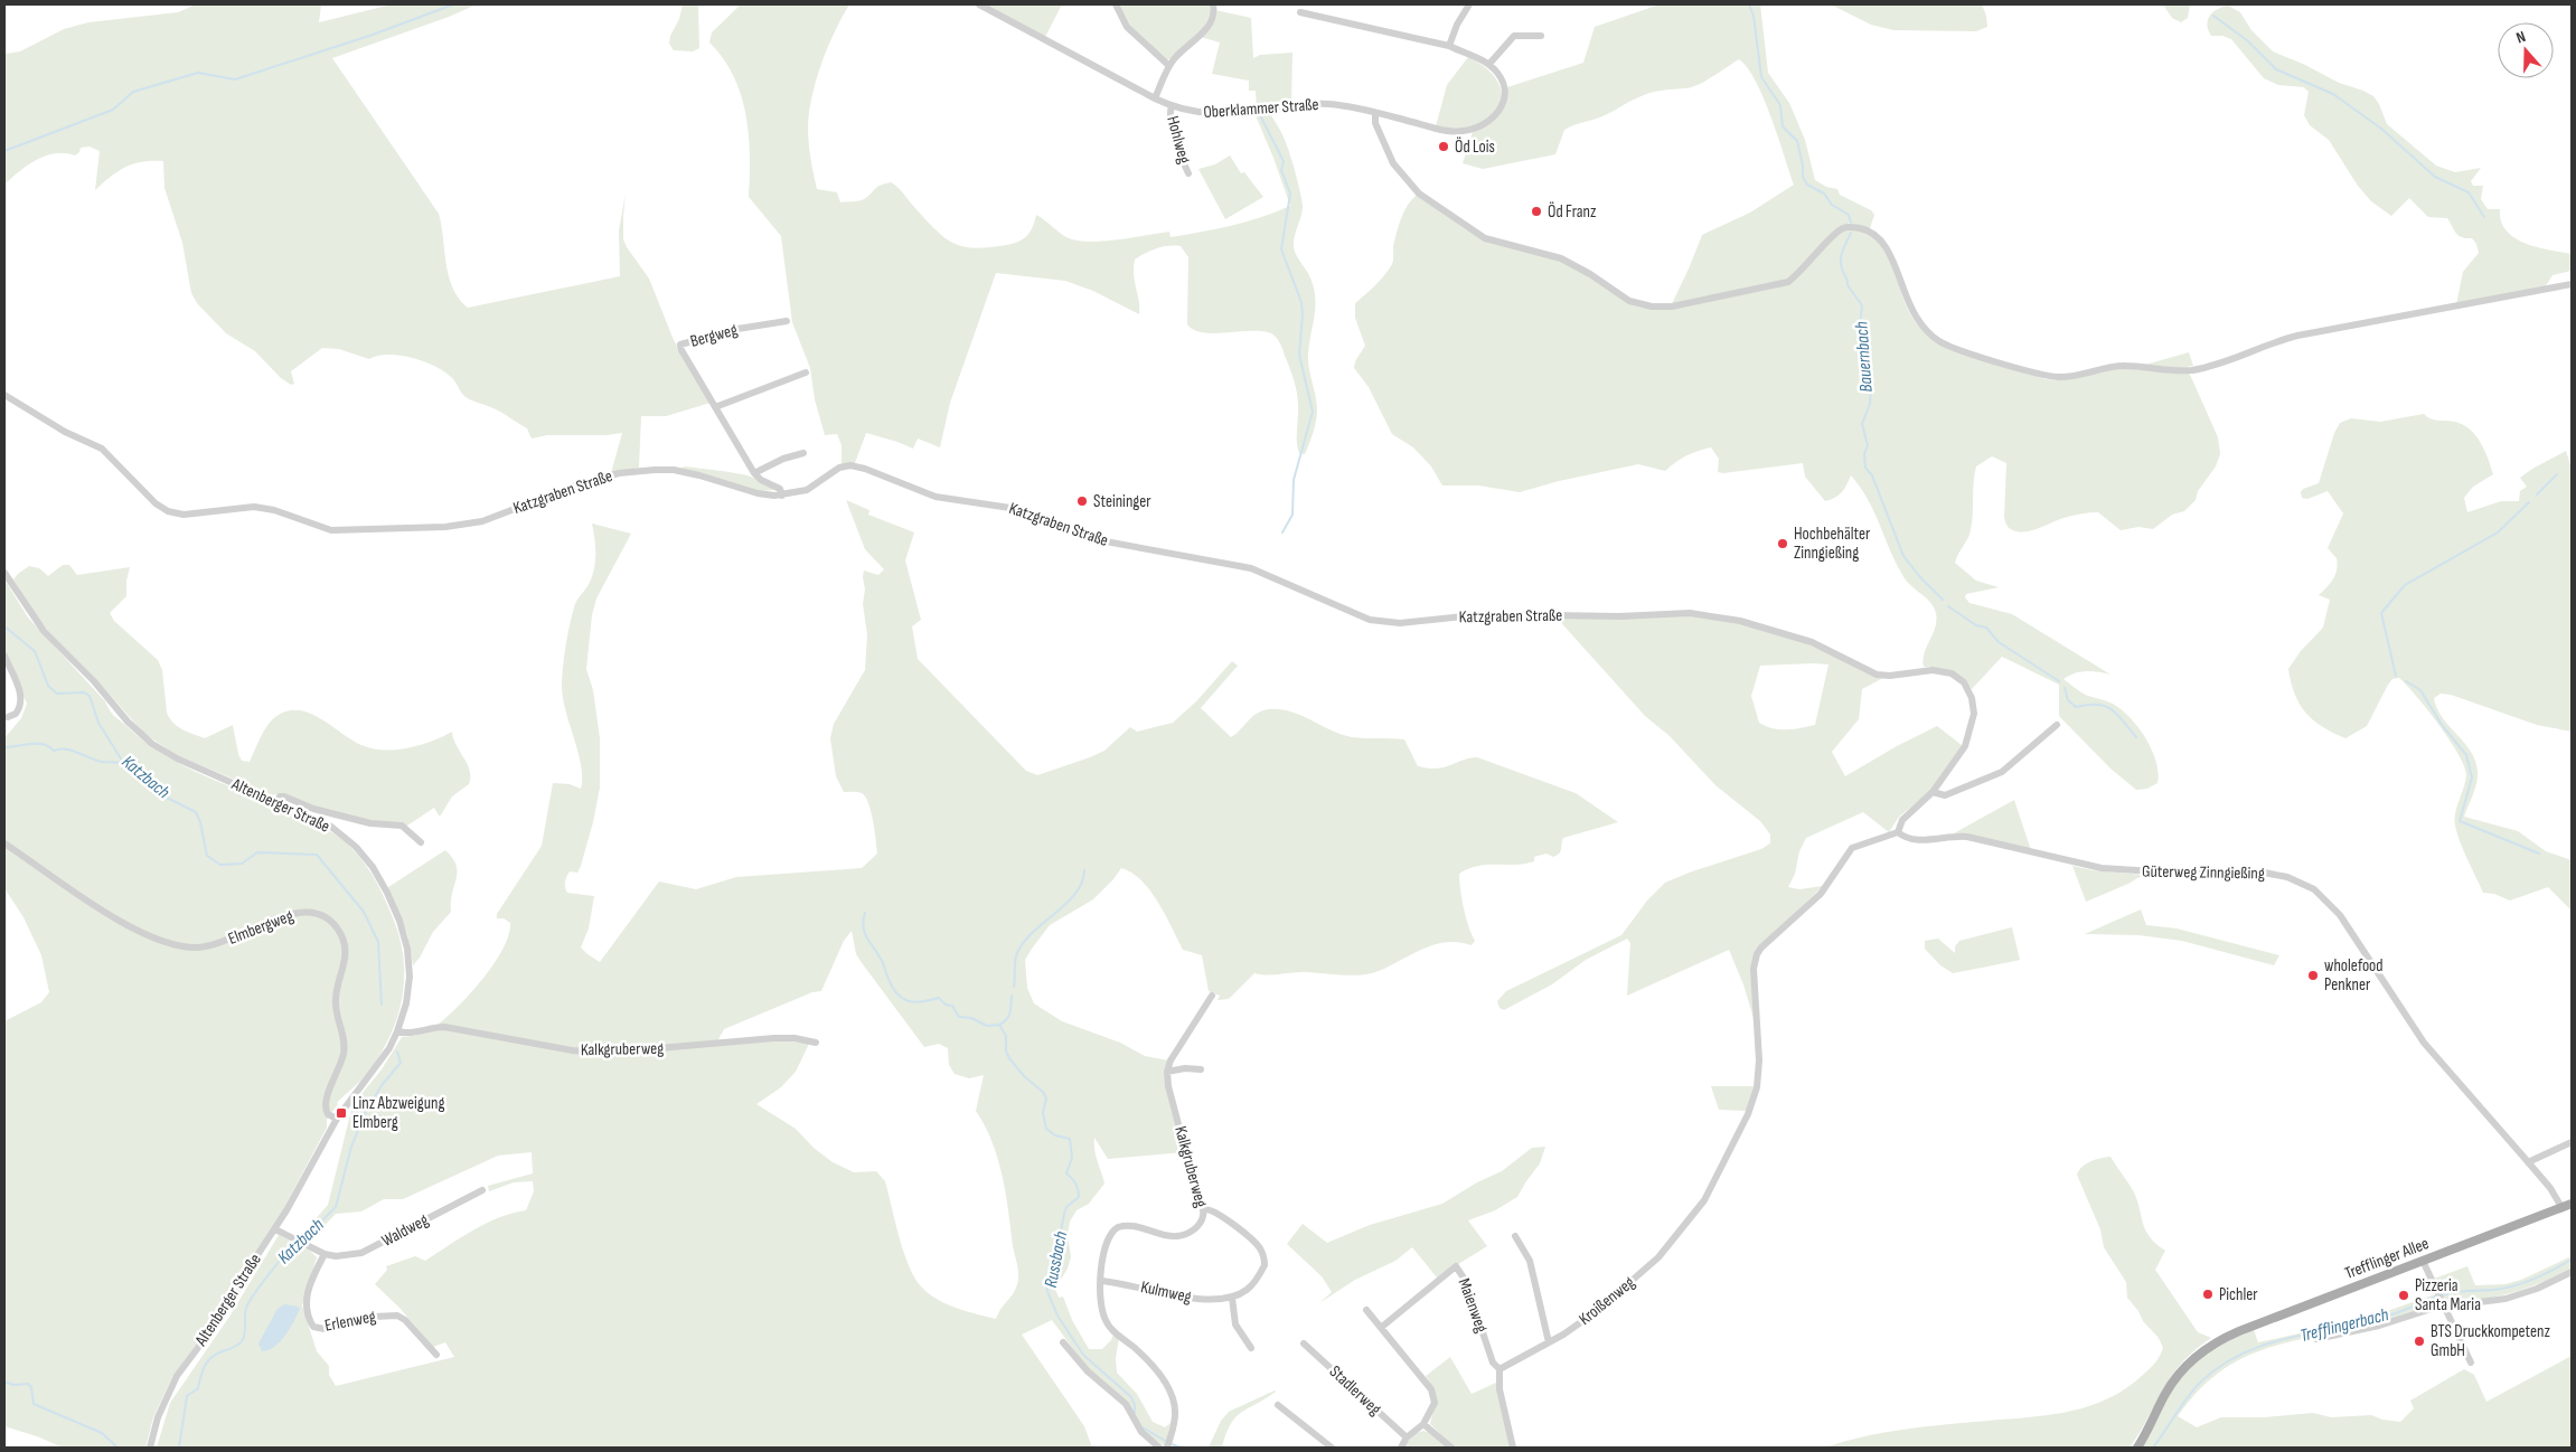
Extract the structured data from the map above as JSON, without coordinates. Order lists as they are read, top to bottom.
{
  "streets": {
    "main road": ["Trefflinger Allee"],
    "street": [
      "Oberklammer Straße",
      "Hohlweg",
      "Bergweg",
      "Katzgraben Straße",
      "Altenberger Straße",
      "Güterweg Zinngießing",
      "Elmbergweg",
      "Kalkgruberweg",
      "Waldweg",
      "Kulmweg",
      "Kroißenweg",
      "Maienweg",
      "Erlenweg",
      "Stadlerweg"
    ]
  },
  "crossings": [
    ["Oberklammer Straße", "Hohlweg"],
    ["Bergweg", "Katzgraben Straße"],
    ["Katzgraben Straße", "Güterweg Zinngießing"],
    ["Katzgraben Straße", "Kroißenweg"],
    ["Altenberger Straße", "Elmbergweg"],
    ["Altenberger Straße", "Kalkgruberweg"],
    ["Güterweg Zinngießing", "Trefflinger Allee"],
    ["Güterweg Zinngießing", "Kroißenweg"],
    ["Kalkgruberweg", "Kulmweg"],
    ["Waldweg", "Erlenweg"],
    ["Kroißenweg", "Maienweg"]
  ],
  "water": [
    "Bauernbach",
    "Katzbach",
    "Russbach",
    "Trefflingerbach"
  ],
  "places": {
    "other": [
      "Öd Lois",
      "Öd Franz",
      "Steininger",
      "Hochbehälter Zinngießing",
      "wholefood Penkner",
      "Pichler",
      "Pizzeria Santa Maria",
      "BTS Druckkompetenz GmbH"
    ],
    "transit": ["Linz Abzweigung Elmberg"]
  },
  "north": "top"
}
